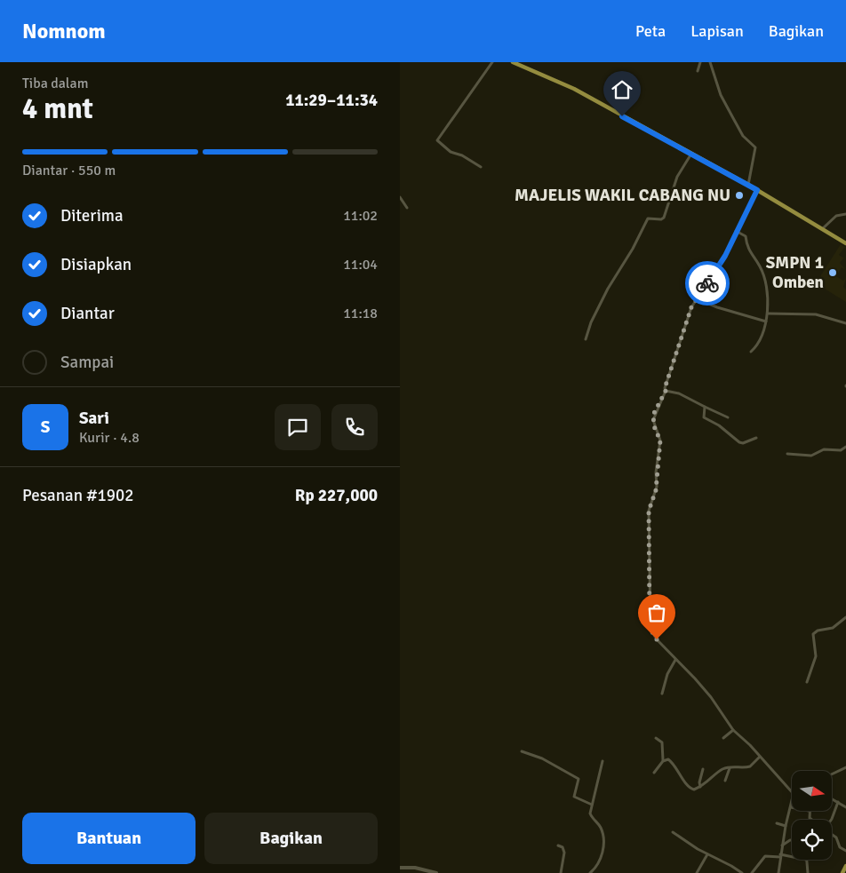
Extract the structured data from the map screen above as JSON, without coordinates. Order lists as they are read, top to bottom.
{
  "places": ["MAJELIS WAKIL CABANG NU", "SMPN 1 Omben"],
  "north": "right",
  "page": {
    "header": "Nomnom",
    "nav": ["Peta", "Lapisan", "Bagikan"],
    "heading": ["4 mnt", "Tiba dalam", "11:29–11:34"],
    "panel": [
      "Sari",
      "Kurir · 4.8",
      "Pesanan #1902",
      "Rp 227,000"
    ],
    "bar": "Diantar · 550 m",
    "list": [
      ["Diterima", "11:02"],
      ["Disiapkan", "11:04"],
      ["Diantar", "11:18"],
      "Sampai"
    ],
    "round": "S",
    "buttons": ["Bantuan", "Bagikan"]
  }
}
